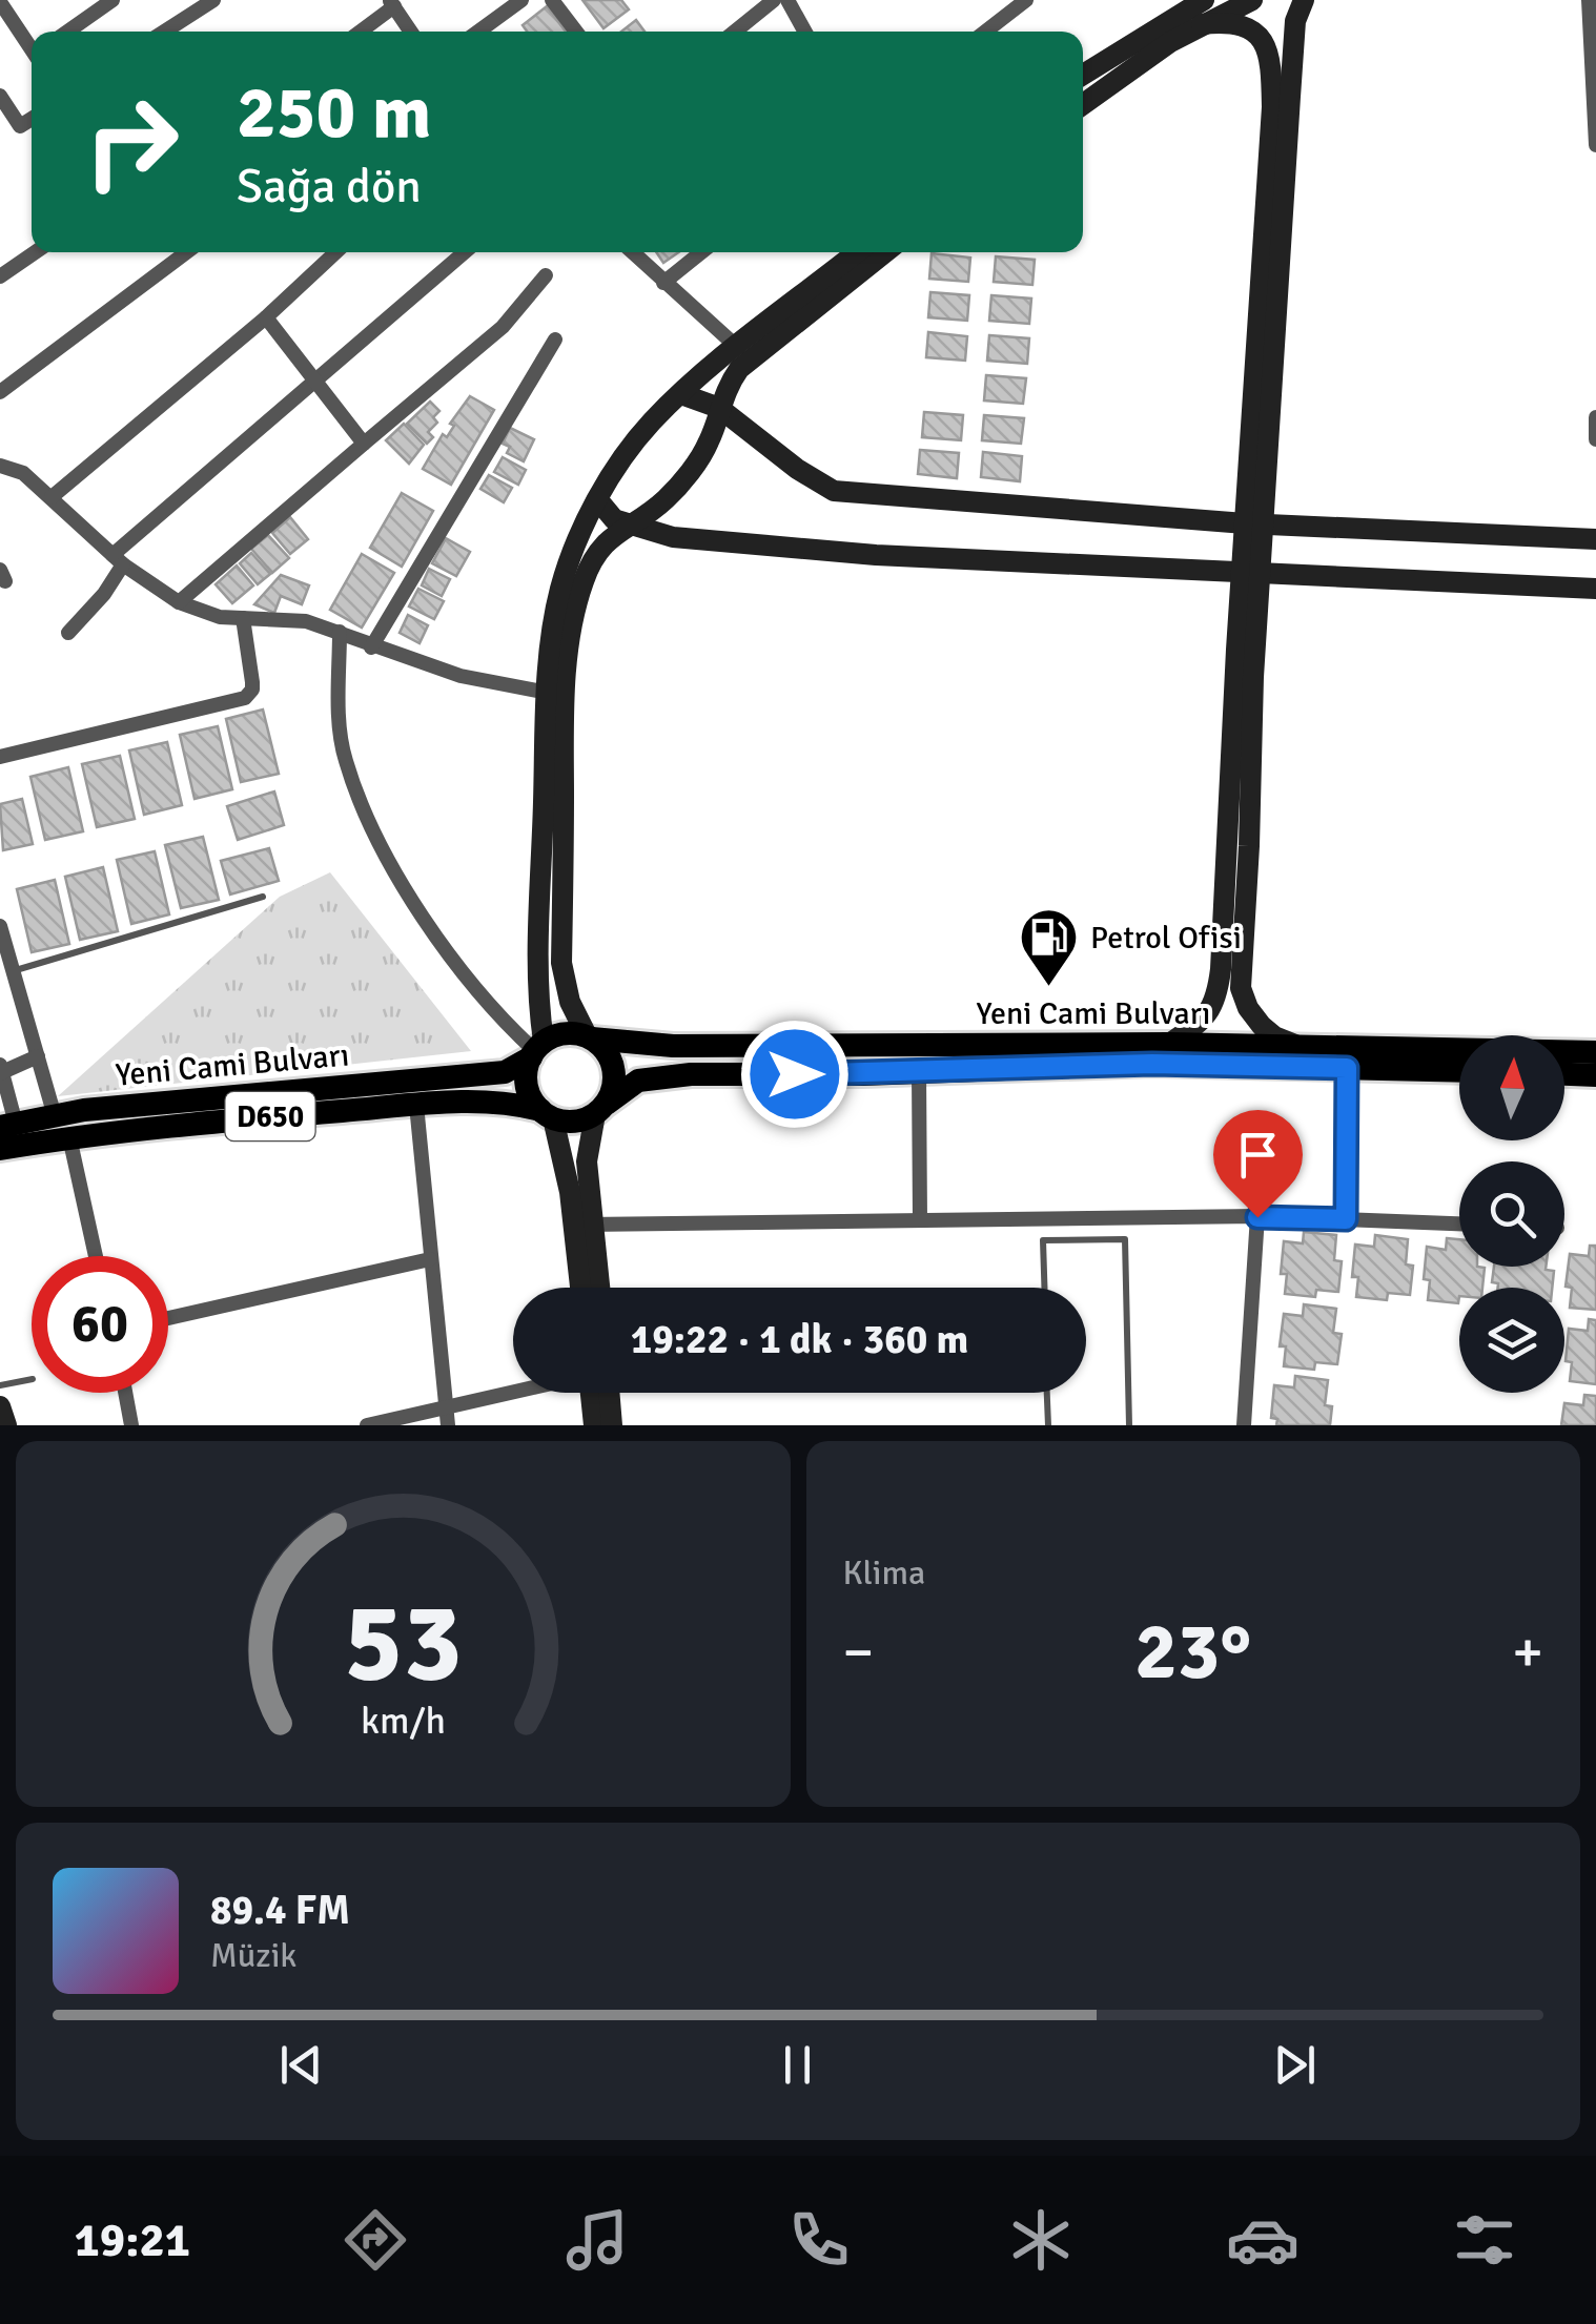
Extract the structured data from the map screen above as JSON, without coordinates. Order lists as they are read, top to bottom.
{
  "streets": {
    "main road": ["Yeni Cami Bulvarı", "D650"]
  },
  "places": {
    "fuel station": ["Petrol Ofisi"]
  },
  "north": "top",
  "page": {
    "turn": ["250 m", "Sağa dön"],
    "limit": "60",
    "trip": "19:22 · 1 dk · 360 m",
    "tile": "Klima",
    "heat": ["−", "23°", "+"],
    "song": ["89.4 FM", "Müzik"],
    "tabs": "19:21",
    "gauge": ["53", "km/h"]
  }
}
